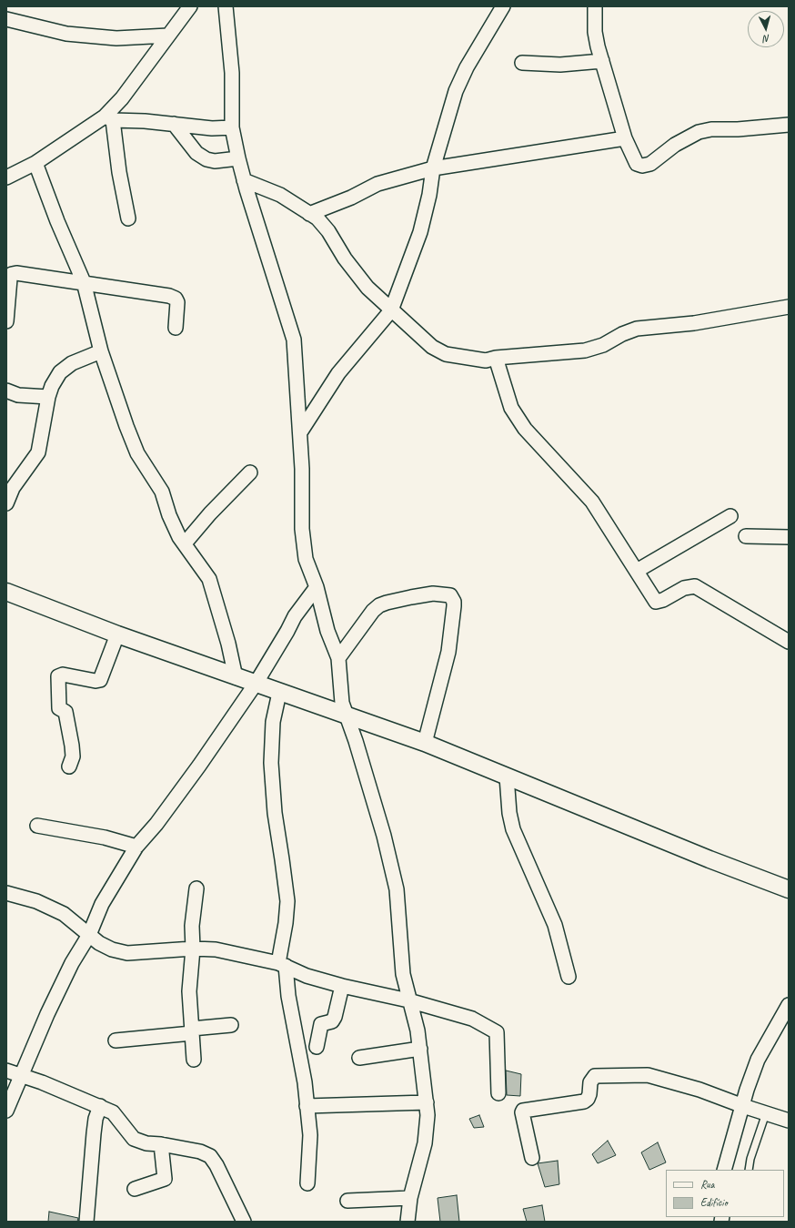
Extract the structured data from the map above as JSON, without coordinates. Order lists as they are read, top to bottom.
{
  "legend": ["Rua", "Edifício"],
  "north": "bottom"
}
